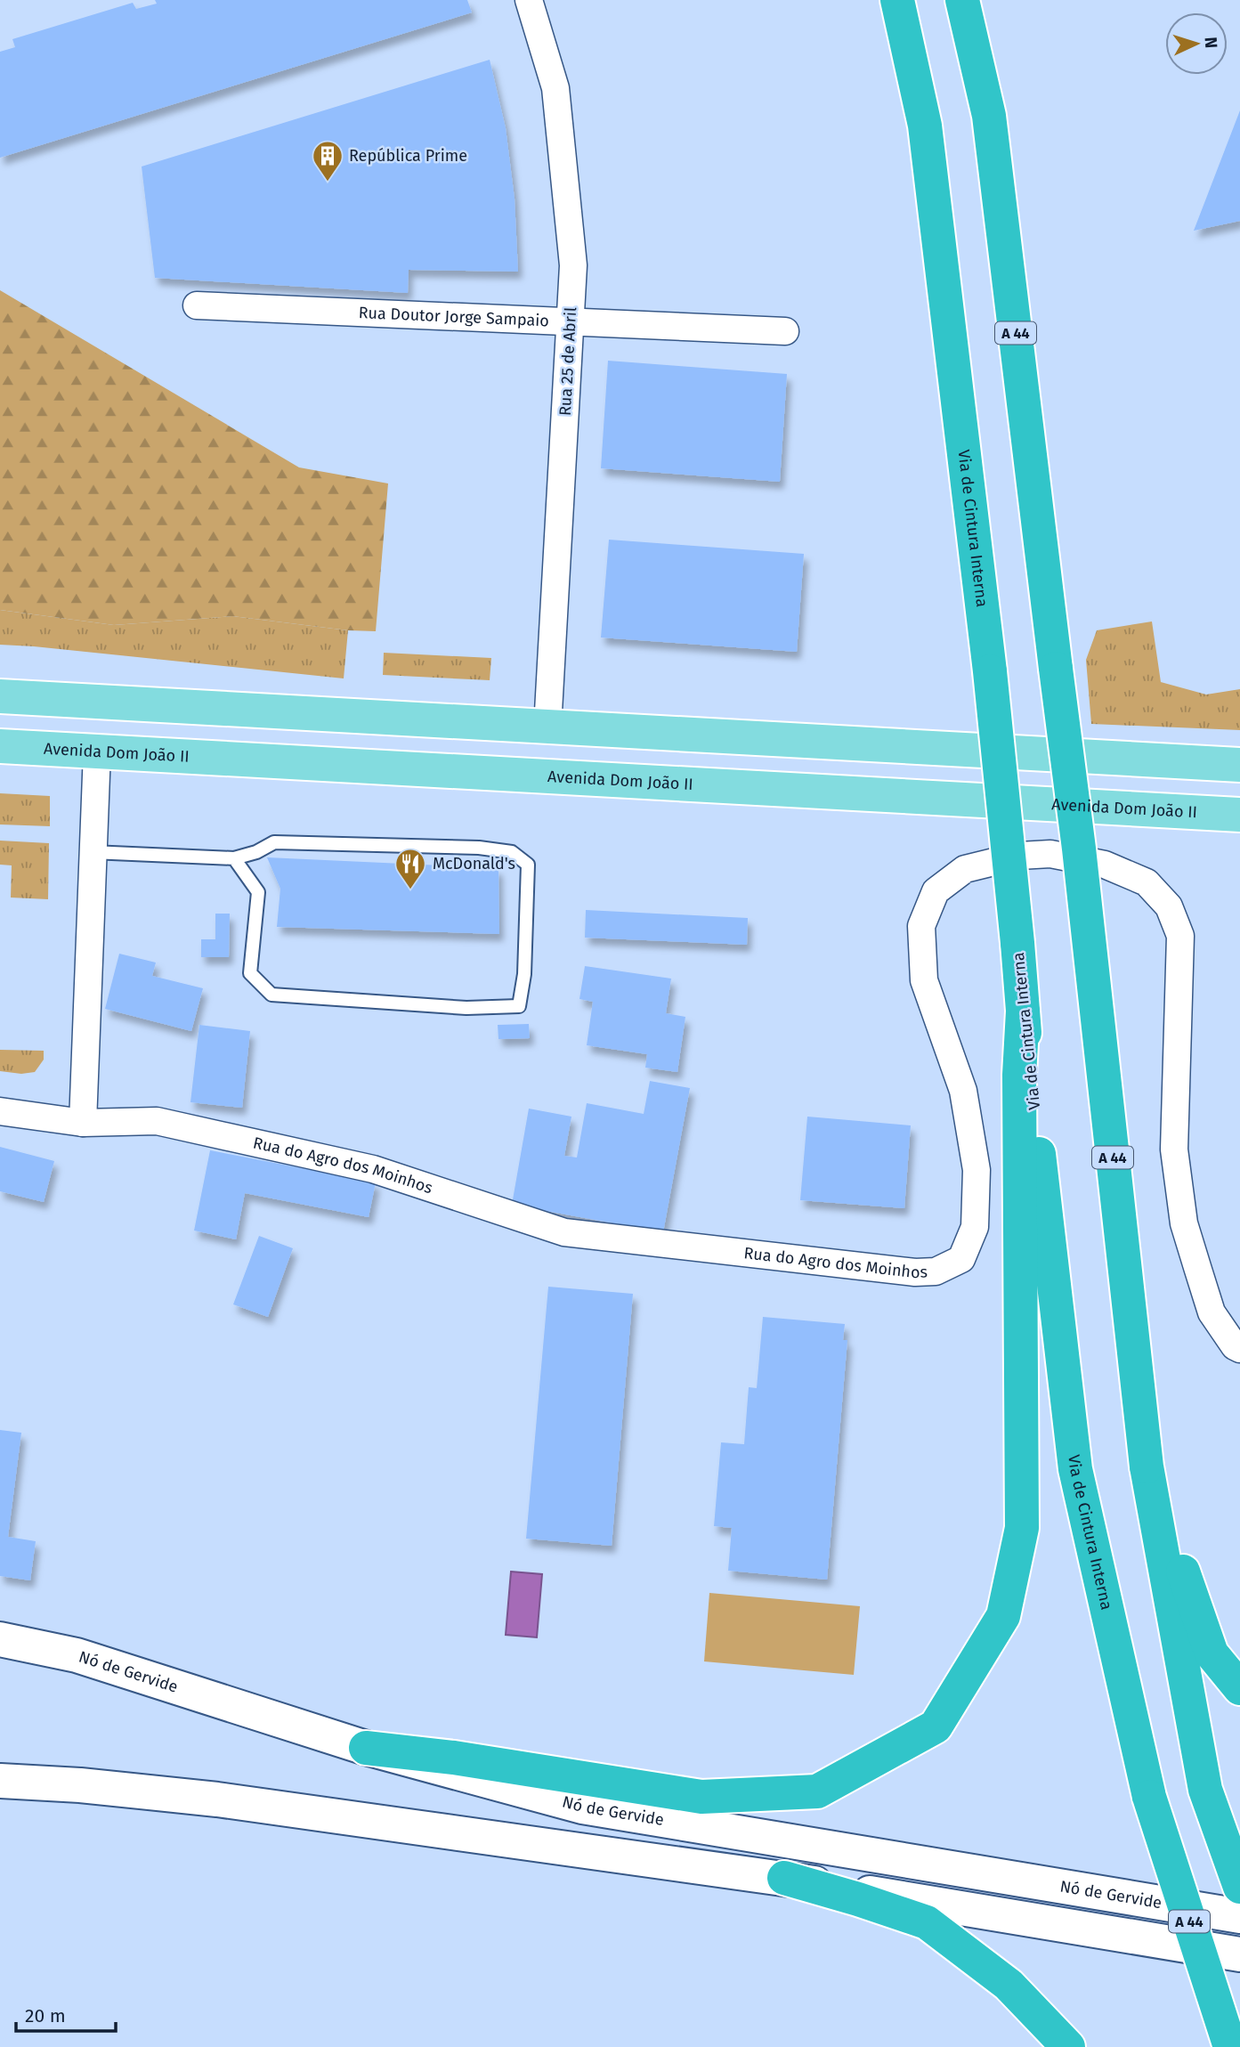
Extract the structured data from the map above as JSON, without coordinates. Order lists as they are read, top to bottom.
{
  "streets": {
    "highway": ["A 44", "Via de Cintura Interna"],
    "main road": ["Avenida Dom João II", "Nó de Gervide"],
    "street": ["Rua Doutor Jorge Sampaio", "Rua 25 de Abril", "Rua do Agro dos Moinhos"]
  },
  "crossings": [
    ["Rua Doutor Jorge Sampaio", "Rua 25 de Abril"]
  ],
  "places": {
    "building": ["República Prime"],
    "restaurant": ["McDonald's"]
  },
  "scale_bar": "20 m",
  "north": "right"
}
